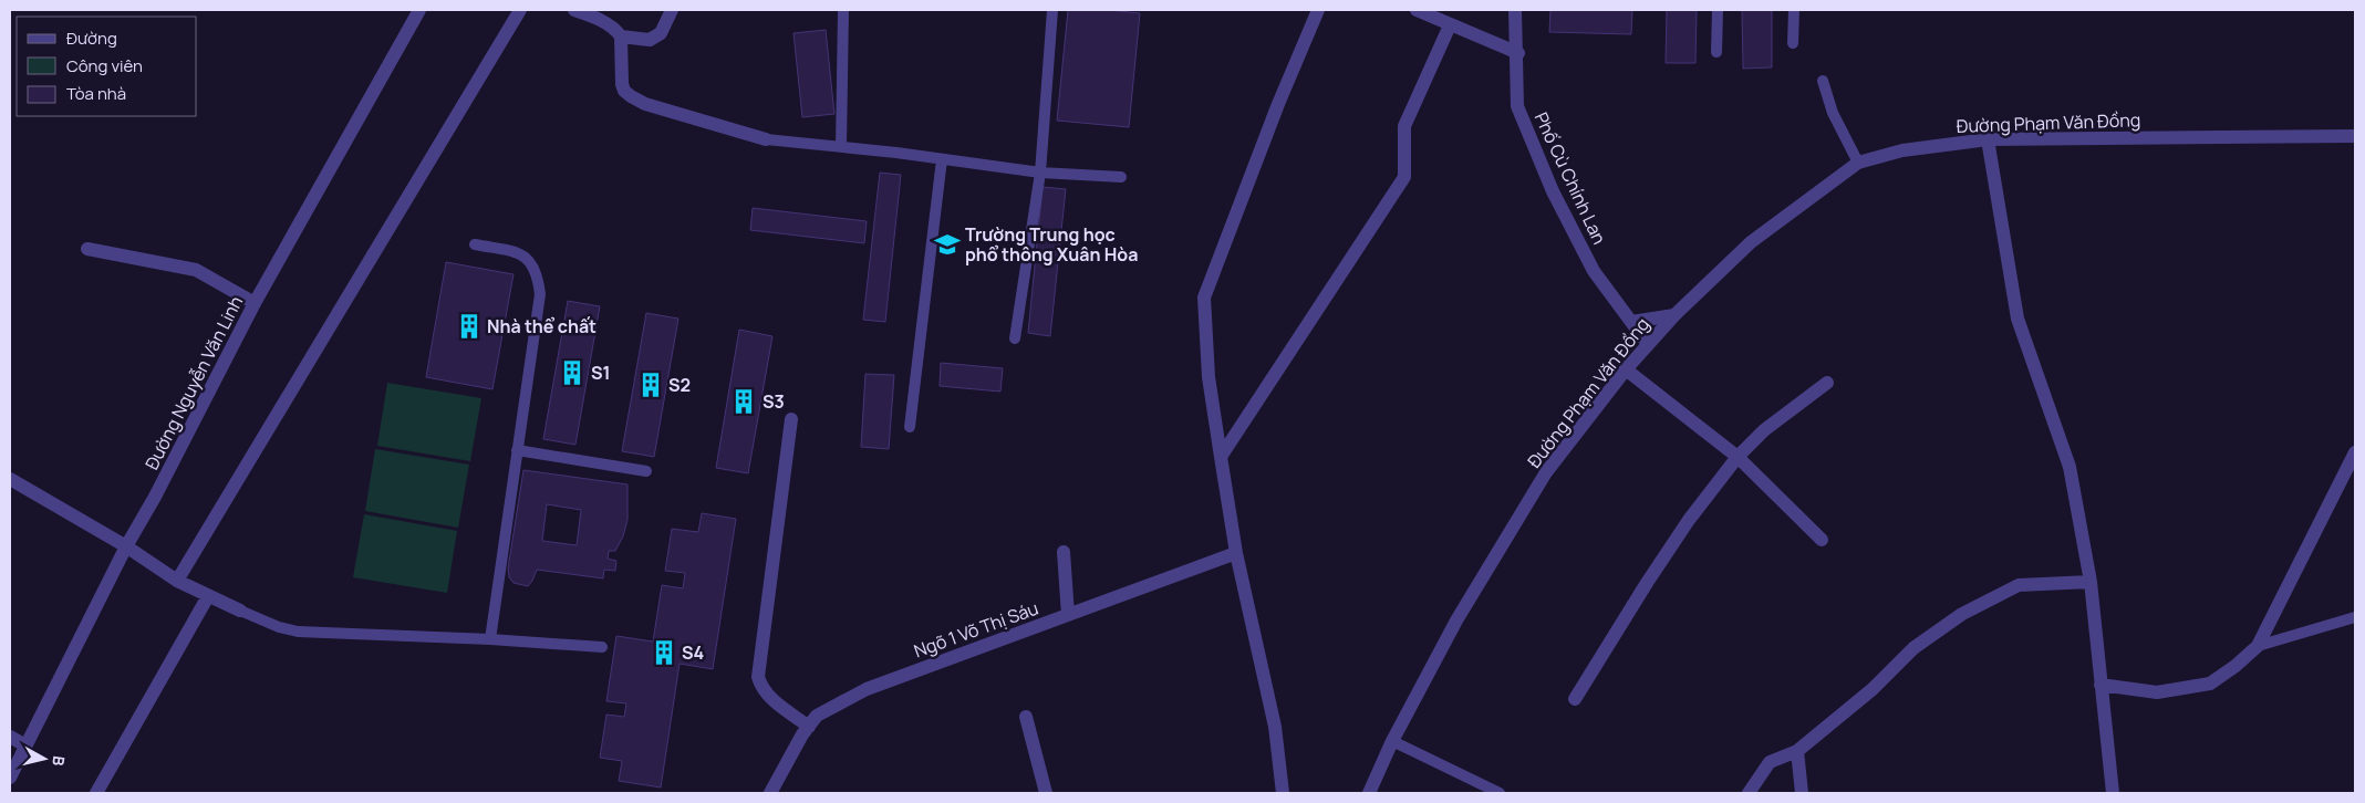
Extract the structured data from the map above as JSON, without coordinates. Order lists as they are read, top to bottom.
{
  "streets": {
    "street": [
      "Đường Phạm Văn Đồng",
      "Phố Cù Chính Lan",
      "Đường Nguyễn Văn Linh",
      "Ngõ 1 Võ Thị Sáu"
    ]
  },
  "crossings": [
    ["Đường Phạm Văn Đồng", "Phố Cù Chính Lan"]
  ],
  "places": {
    "school or university": ["Trường Trung học phổ thông Xuân Hòa"],
    "building": [
      "Nhà thể chất",
      "S1",
      "S2",
      "S3",
      "S4"
    ]
  },
  "legend": ["Đường", "Công viên", "Tòa nhà"],
  "north": "right"
}
